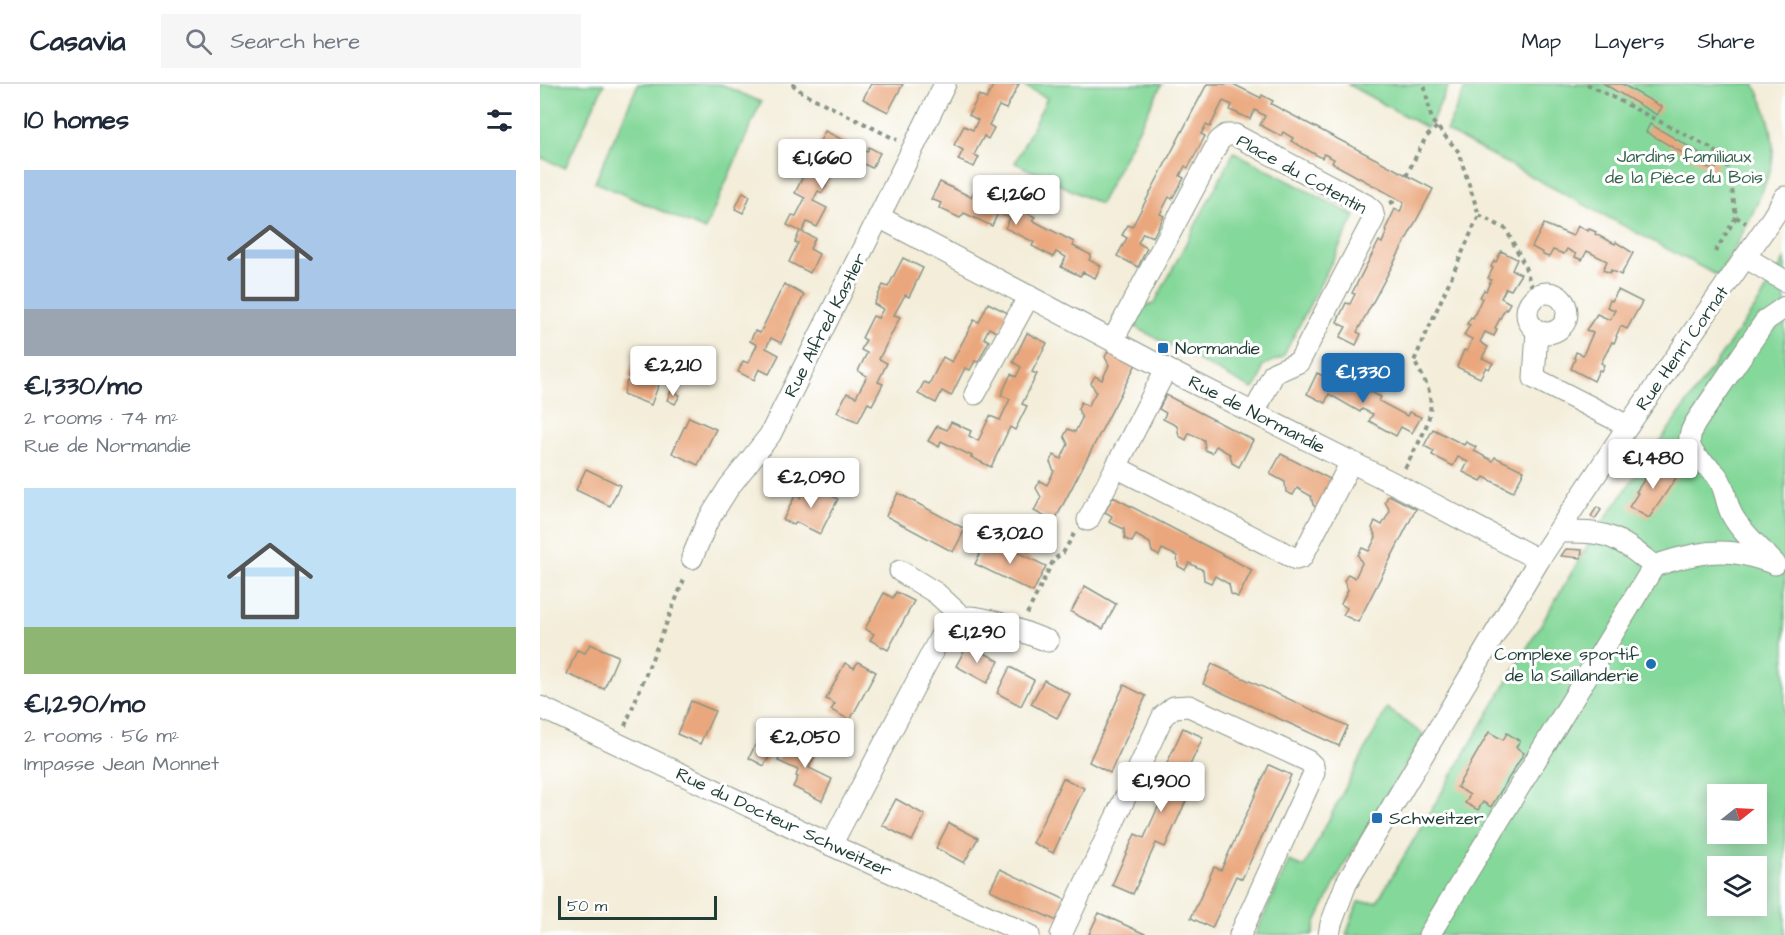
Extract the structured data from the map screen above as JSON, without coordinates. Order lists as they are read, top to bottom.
{
  "streets": {
    "street": [
      "Place du Cotentin",
      "Rue Alfred Kastler",
      "Rue Henri Cornat",
      "Rue de Normandie",
      "Rue du Docteur Schweitzer"
    ]
  },
  "crossings": [
    ["Place du Cotentin", "Rue de Normandie"],
    ["Rue Alfred Kastler", "Rue de Normandie"],
    ["Rue Henri Cornat", "Rue de Normandie"]
  ],
  "parks": ["Jardins familiaux de la Pièce du Bois"],
  "places": {
    "transit": ["Normandie", "Schweitzer"],
    "other": ["Complexe sportif de la Saillanderie"]
  },
  "scale_bar": "50 m",
  "north": "right",
  "page": {
    "header": "Casavia",
    "search": "Search here",
    "nav": ["Map", "Layers", "Share"],
    "heading": "10 homes",
    "price": [
      "€1,660",
      "€1,260",
      "€2,210",
      "€1,330",
      "€1,480",
      "€2,090",
      "€3,020",
      "€1,290",
      "€2,050",
      "€1,900"
    ],
    "list": [
      {
        "name": "€1,330/mo",
        "note": "2 rooms · 74 m² · Rue de Normandie"
      },
      {
        "name": "€1,290/mo",
        "note": "2 rooms · 56 m² · Impasse Jean Monnet"
      }
    ],
    "scale": "50 m"
  }
}
